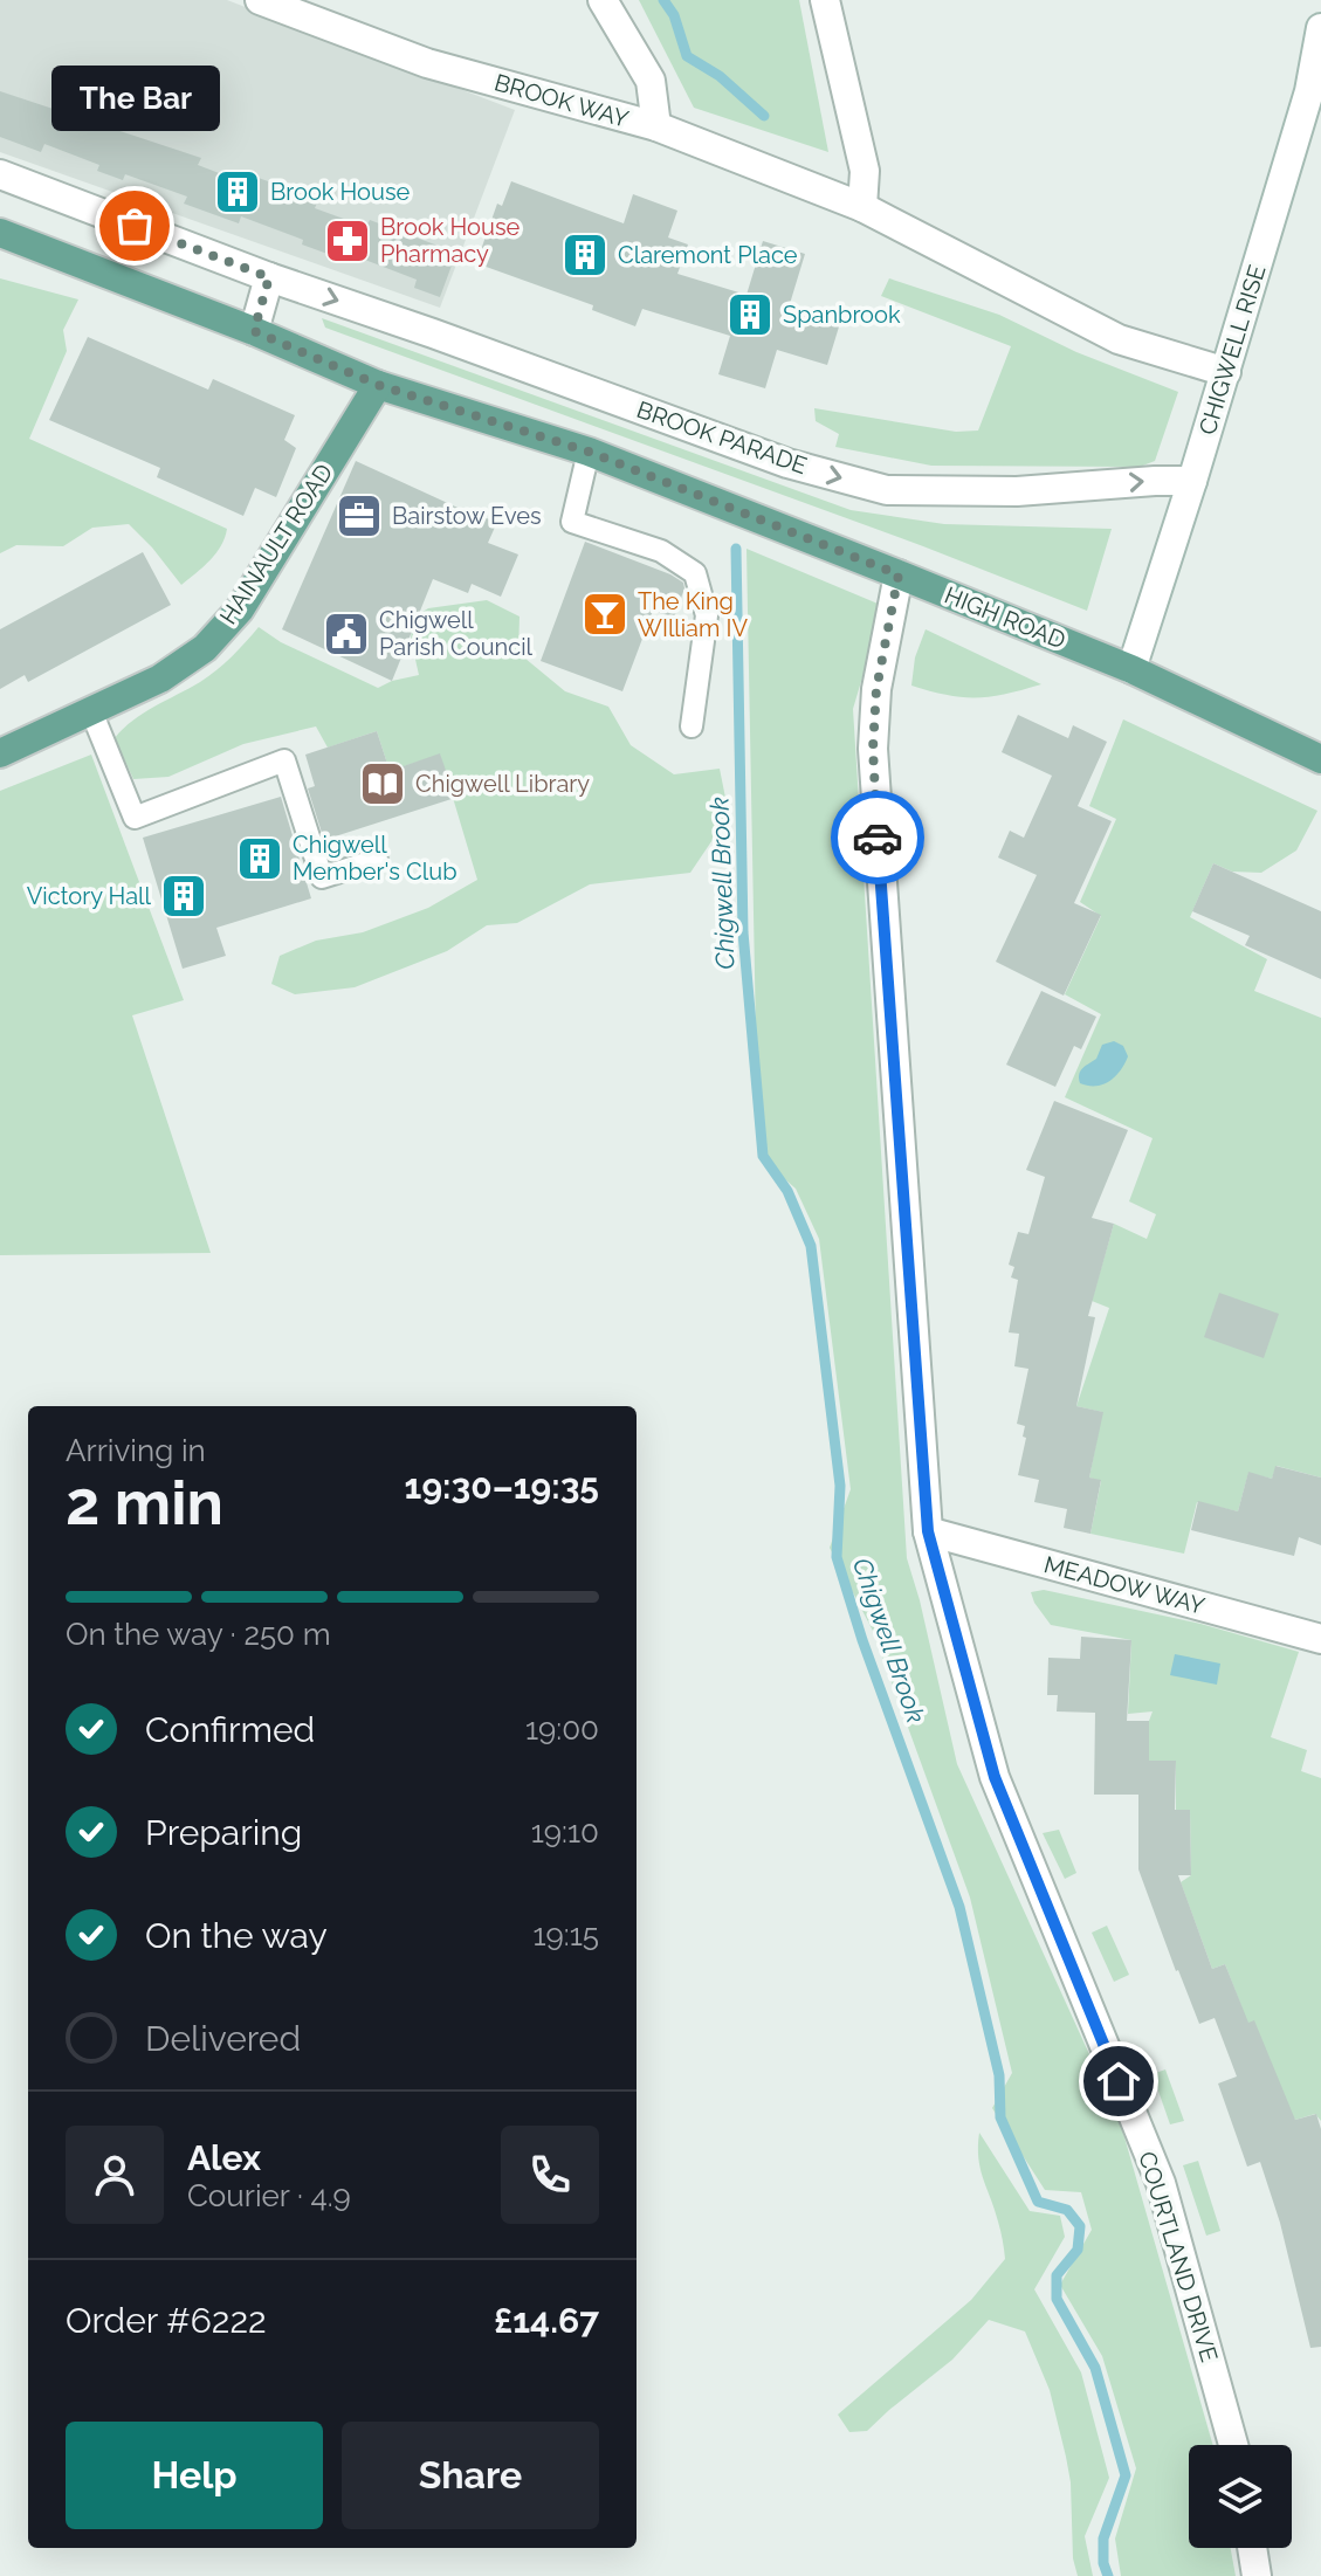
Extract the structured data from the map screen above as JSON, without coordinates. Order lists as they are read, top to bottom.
{
  "streets": {
    "main road": ["HAINAULT ROAD", "HIGH ROAD"],
    "street": [
      "BROOK WAY",
      "CHIGWELL RISE",
      "BROOK PARADE",
      "MEADOW WAY",
      "COURTLAND DRIVE"
    ]
  },
  "crossings": [
    ["BROOK WAY", "CHIGWELL RISE"],
    ["CHIGWELL RISE", "BROOK PARADE"],
    ["CHIGWELL RISE", "HIGH ROAD"],
    ["HAINAULT ROAD", "HIGH ROAD"],
    ["HIGH ROAD", "COURTLAND DRIVE"],
    ["MEADOW WAY", "COURTLAND DRIVE"]
  ],
  "one_way": ["BROOK PARADE"],
  "water": ["Chigwell Brook"],
  "places": {
    "building": [
      "Brook House",
      "Claremont Place",
      "Spanbrook",
      "Chigwell Member's Club",
      "Victory Hall"
    ],
    "other": ["The Bar"],
    "pharmacy": ["Brook House Pharmacy"],
    "office": ["Bairstow Eves"],
    "bar": ["The King WIlliam IV"],
    "public building": ["Chigwell Parish Council"],
    "library": ["Chigwell Library"]
  },
  "page": {
    "bubble": "The Bar",
    "heading": ["2 min", "Arriving in", "19:30–19:35"],
    "panel": [
      "Alex",
      "Courier · 4.9",
      "Order #6222",
      "£14.67"
    ],
    "bar": "On the way · 250 m",
    "list": [
      ["Confirmed", "19:00"],
      ["Preparing", "19:10"],
      ["On the way", "19:15"],
      "Delivered"
    ],
    "buttons": ["Help", "Share"]
  }
}
